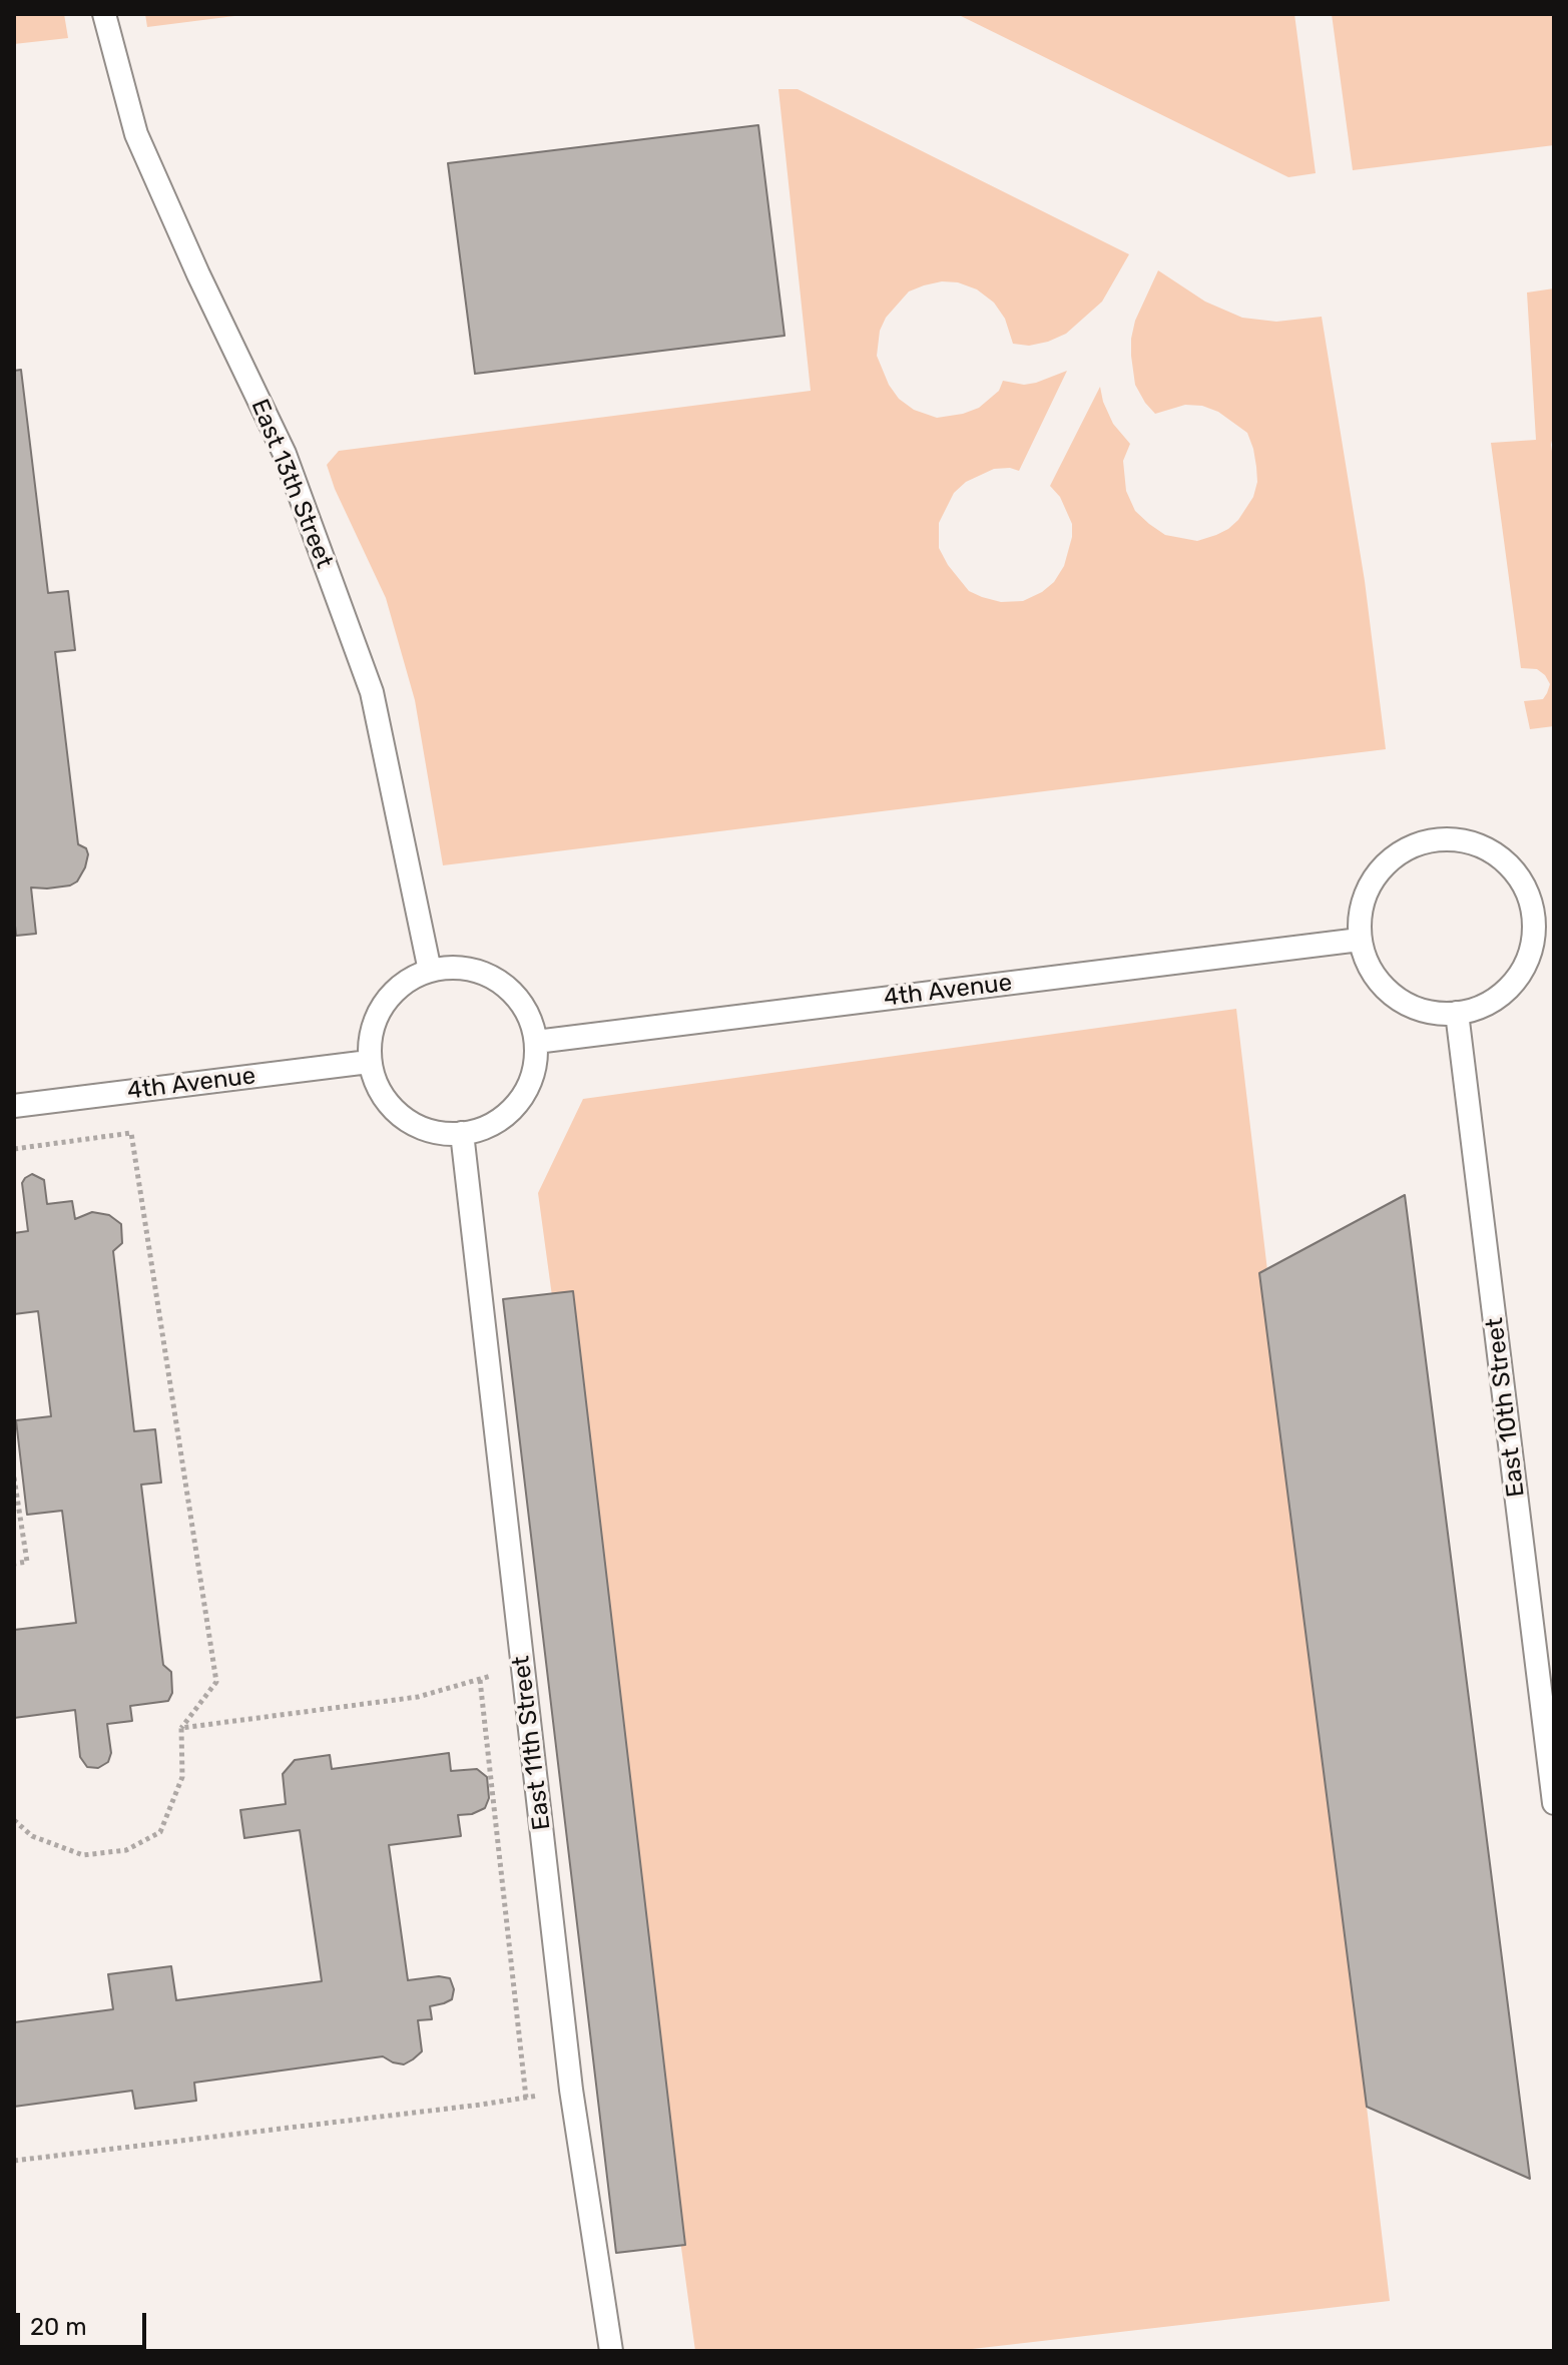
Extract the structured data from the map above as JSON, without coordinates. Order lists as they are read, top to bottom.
{
  "streets": {
    "lane": [
      "East 13th Street",
      "4th Avenue",
      "East 10th Street",
      "East 11th Street"
    ]
  },
  "crossings": [
    ["East 13th Street", "4th Avenue"],
    ["East 13th Street", "East 11th Street"],
    ["4th Avenue", "East 10th Street"],
    ["4th Avenue", "East 11th Street"]
  ],
  "scale_bar": "20 m"
}
